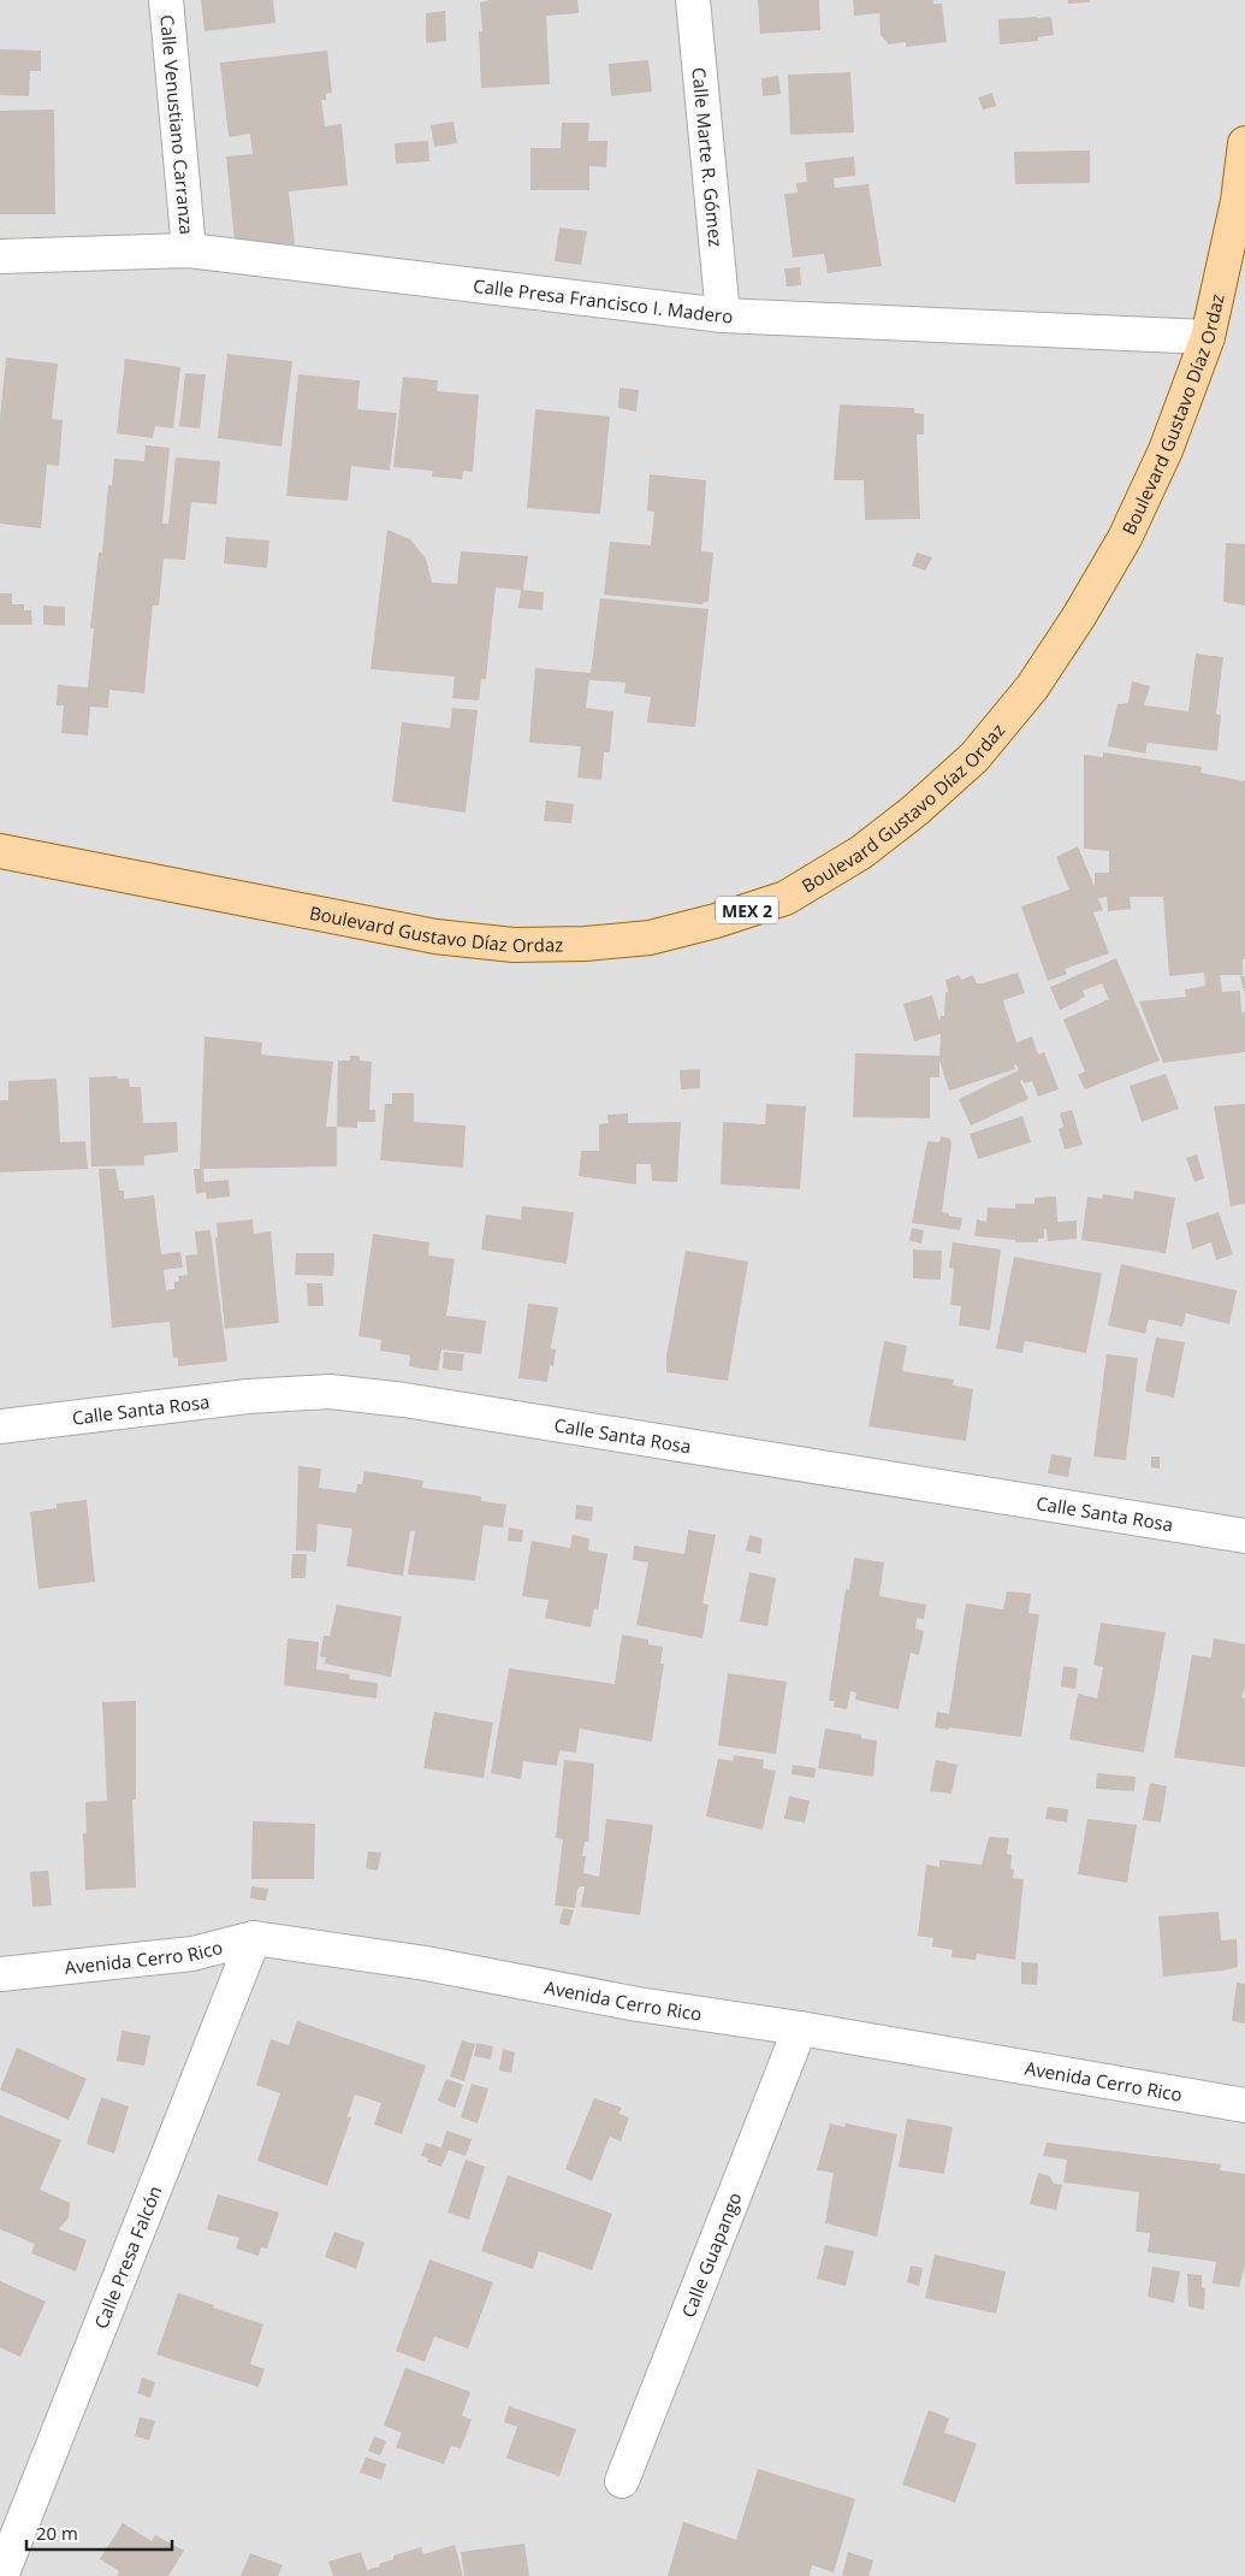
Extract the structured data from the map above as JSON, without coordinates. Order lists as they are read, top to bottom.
{
  "streets": {
    "main road": ["Boulevard Gustavo Díaz Ordaz", "MEX 2"],
    "street": [
      "Calle Venustiano Carranza",
      "Calle Marte R. Gómez",
      "Calle Presa Francisco I. Madero",
      "Calle Santa Rosa",
      "Avenida Cerro Rico",
      "Calle Guapango",
      "Calle Presa Falcón"
    ]
  },
  "crossings": [
    ["Calle Venustiano Carranza", "Calle Presa Francisco I. Madero"],
    ["Calle Marte R. Gómez", "Calle Presa Francisco I. Madero"],
    ["Calle Presa Francisco I. Madero", "Boulevard Gustavo Díaz Ordaz"],
    ["Avenida Cerro Rico", "Calle Guapango"],
    ["Avenida Cerro Rico", "Calle Presa Falcón"]
  ],
  "scale_bar": "20 m"
}
